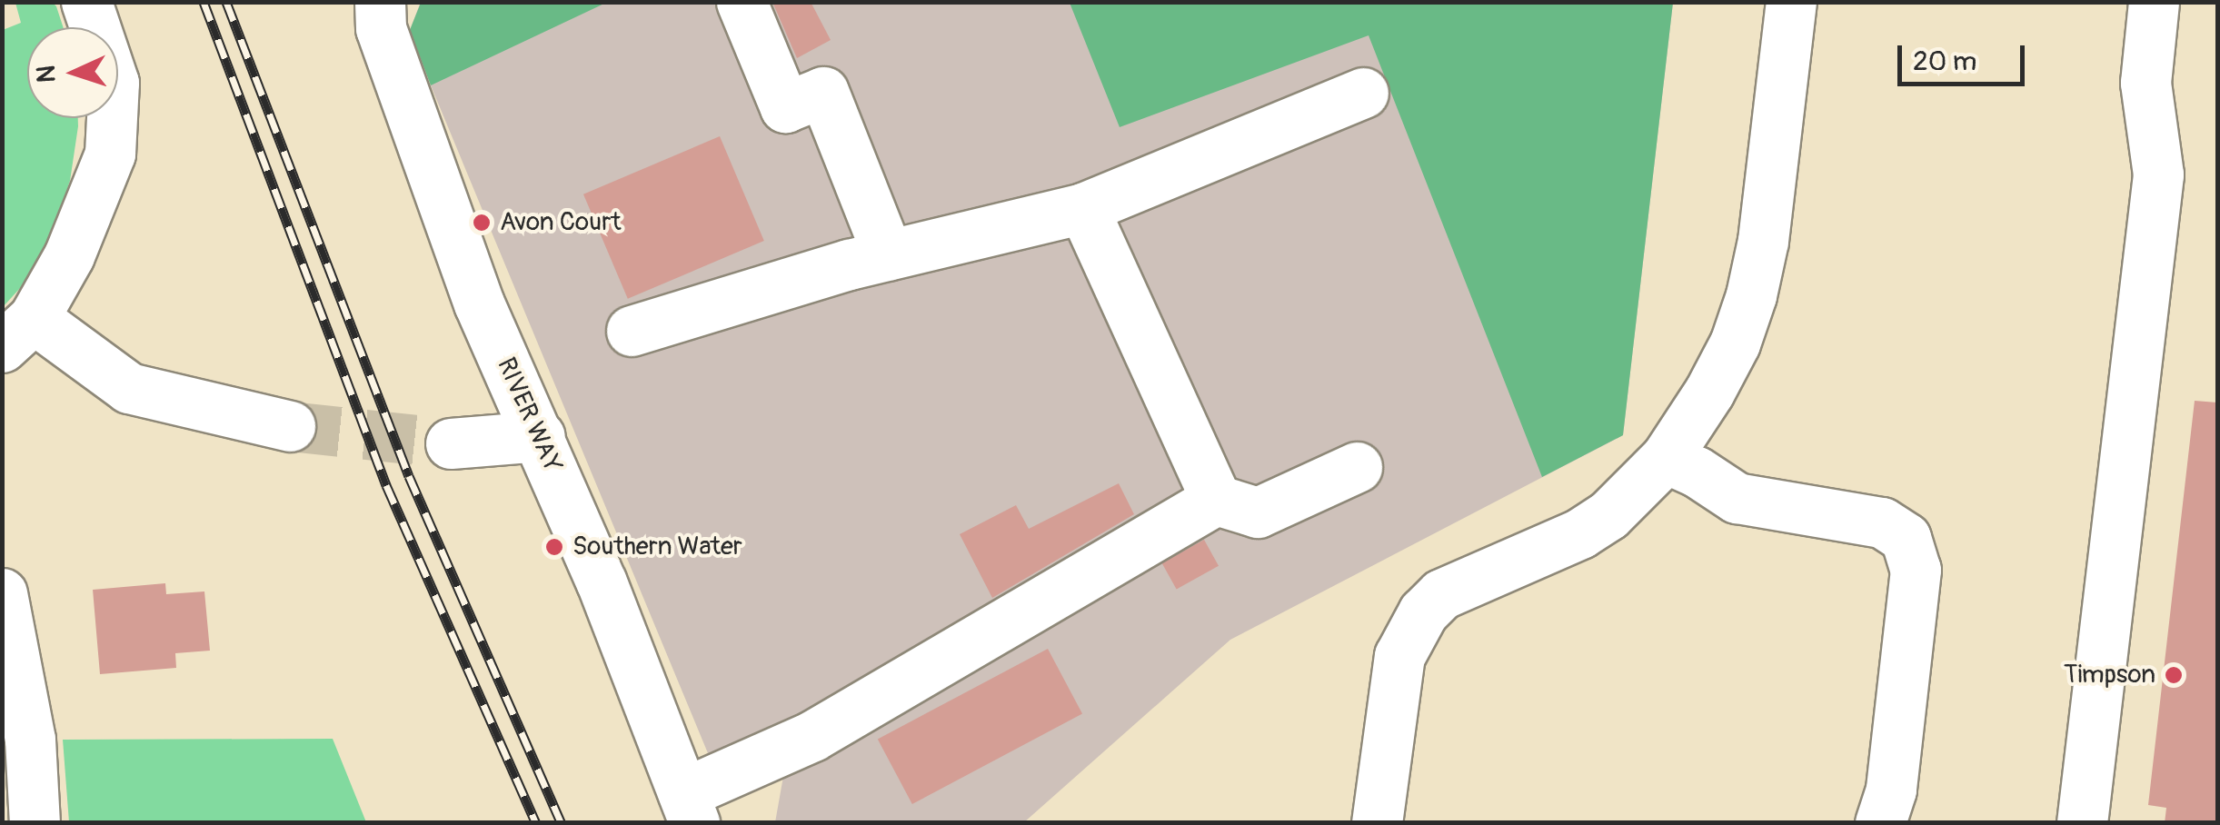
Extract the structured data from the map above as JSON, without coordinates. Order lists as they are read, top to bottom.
{
  "streets": {
    "street": ["RIVER WAY"]
  },
  "places": ["Avon Court", "Southern Water", "Timpson"],
  "scale_bar": "20 m",
  "north": "left"
}
